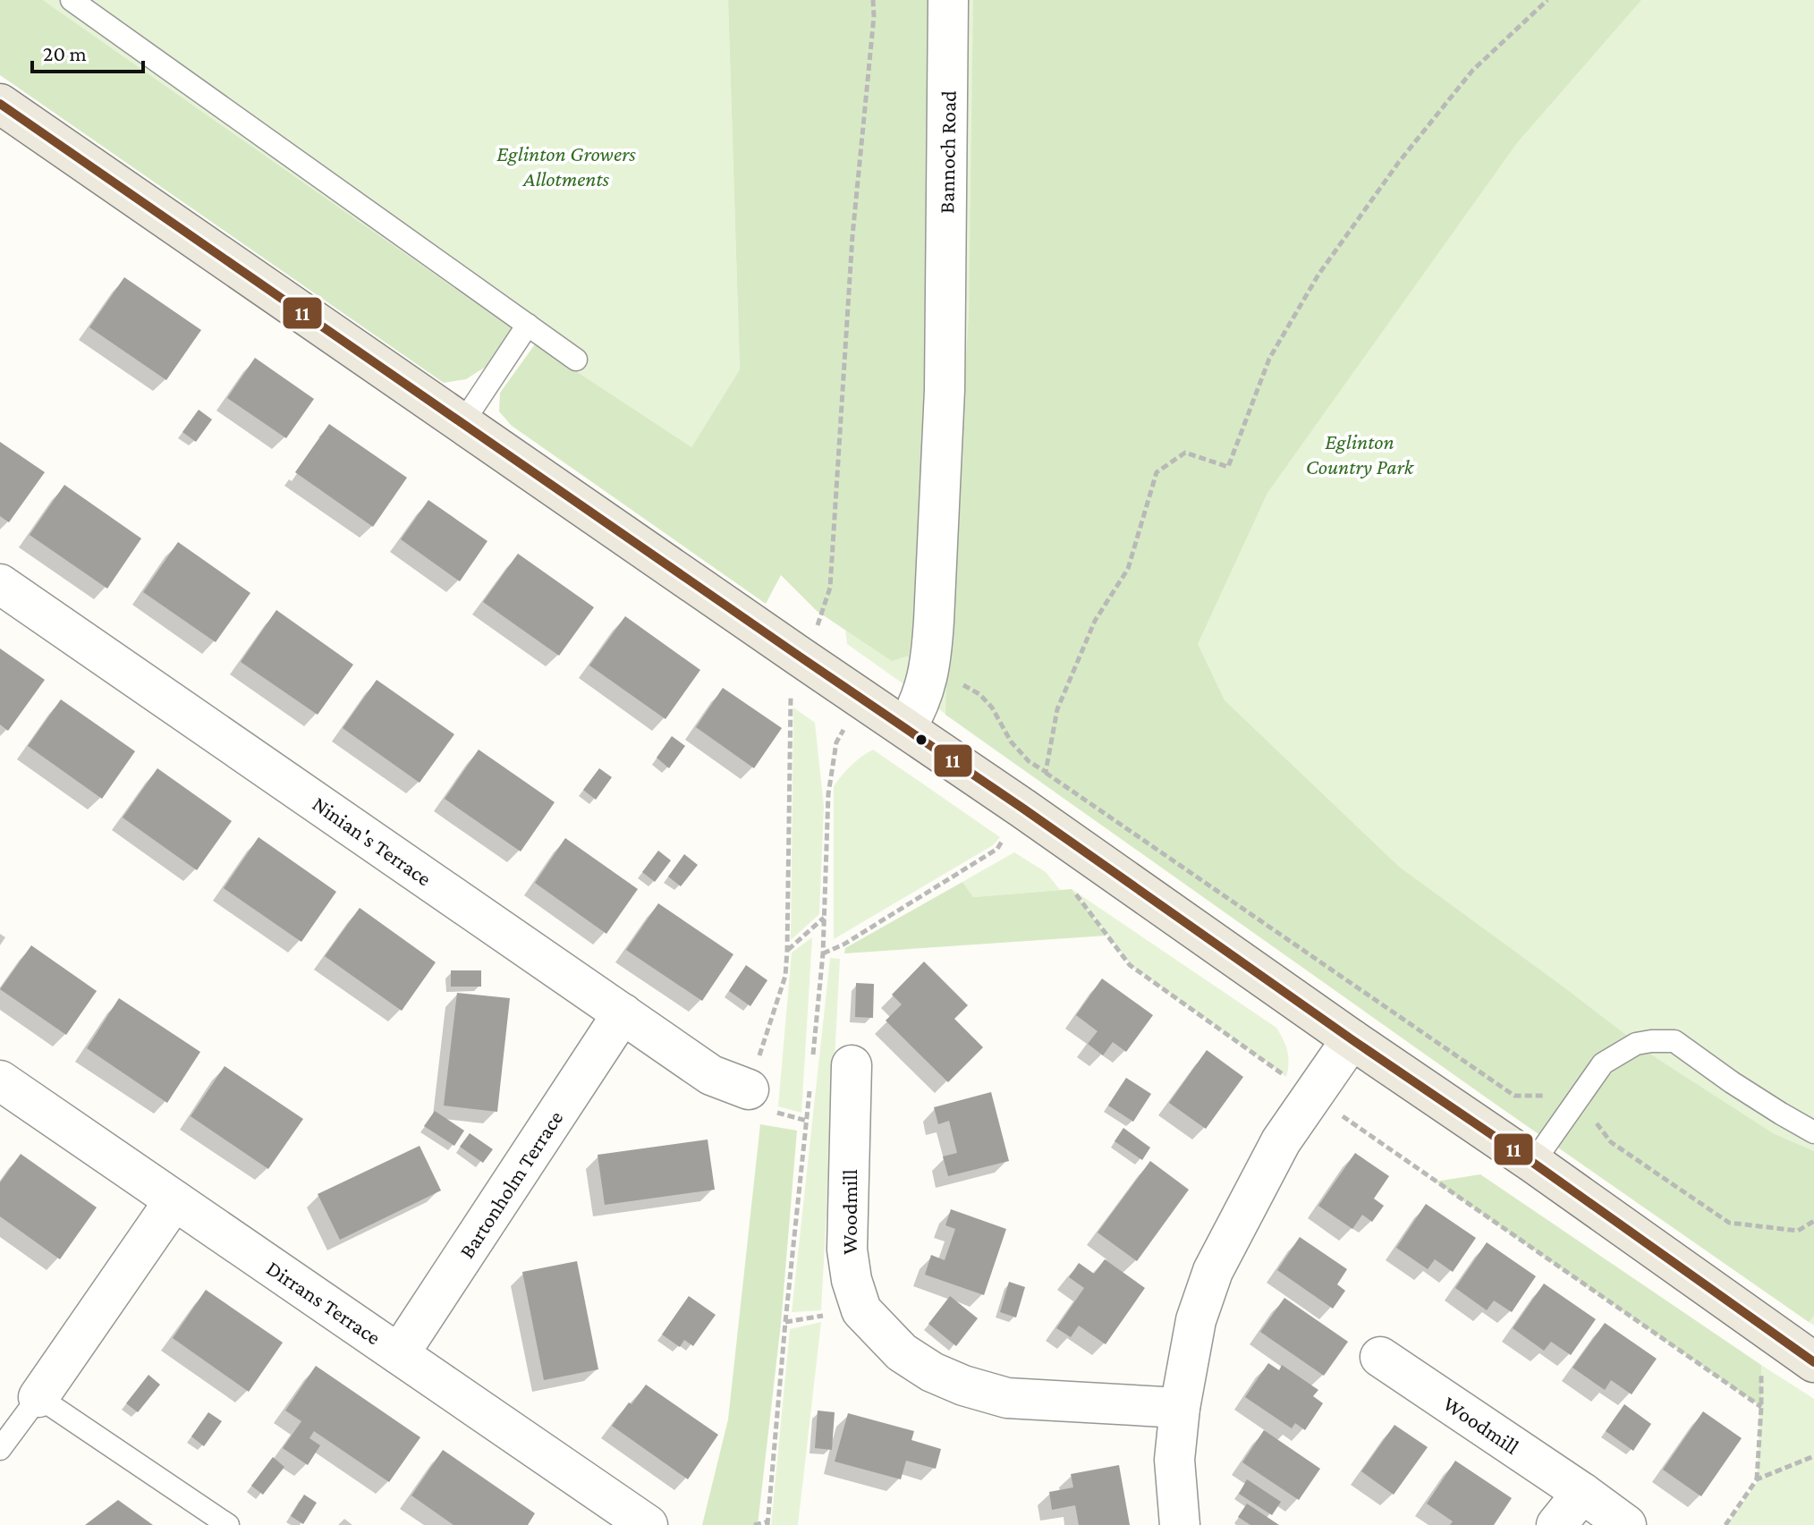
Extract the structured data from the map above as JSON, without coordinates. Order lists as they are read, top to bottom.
{
  "streets": {
    "street": [
      "Bannoch Road",
      "Ninian's Terrace",
      "Bartonholm Terrace",
      "Woodmill",
      "Dirrans Terrace"
    ]
  },
  "crossings": [
    ["Ninian's Terrace", "Bartonholm Terrace"],
    ["Bartonholm Terrace", "Dirrans Terrace"]
  ],
  "parks": ["Eglinton Growers Allotments", "Eglinton Country Park"],
  "lines": ["transit line 11"],
  "scale_bar": "20 m"
}
